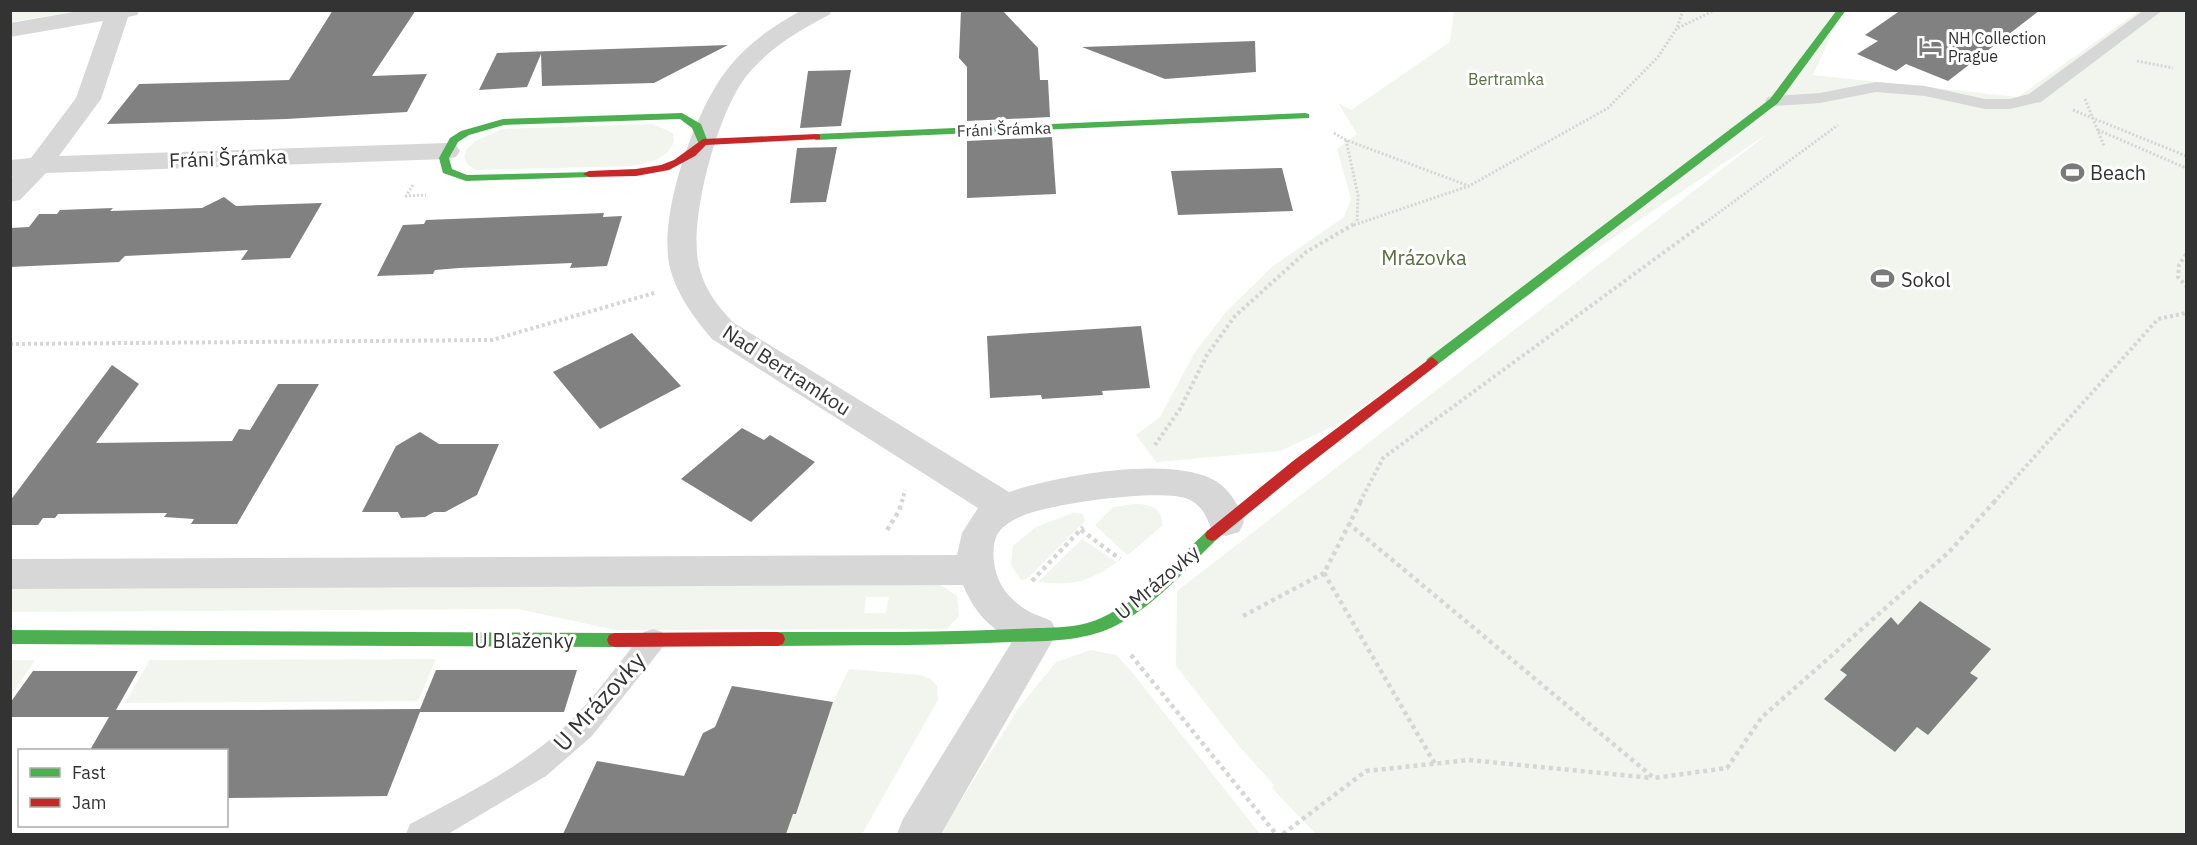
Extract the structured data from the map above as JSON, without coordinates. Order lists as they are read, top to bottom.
{
  "streets": {
    "street": [
      "Fráni Šrámka",
      "Nad Bertramkou",
      "U Mrázovky",
      "U Blaženky"
    ]
  },
  "crossings": [
    ["Fráni Šrámka", "Nad Bertramkou"],
    ["U Mrázovky", "U Blaženky"]
  ],
  "parks": ["Bertramka", "Mrázovka"],
  "places": {
    "hotel": ["NH Collection Prague"],
    "sports": ["Beach", "Sokol"]
  },
  "legend": ["Fast", "Jam"]
}
